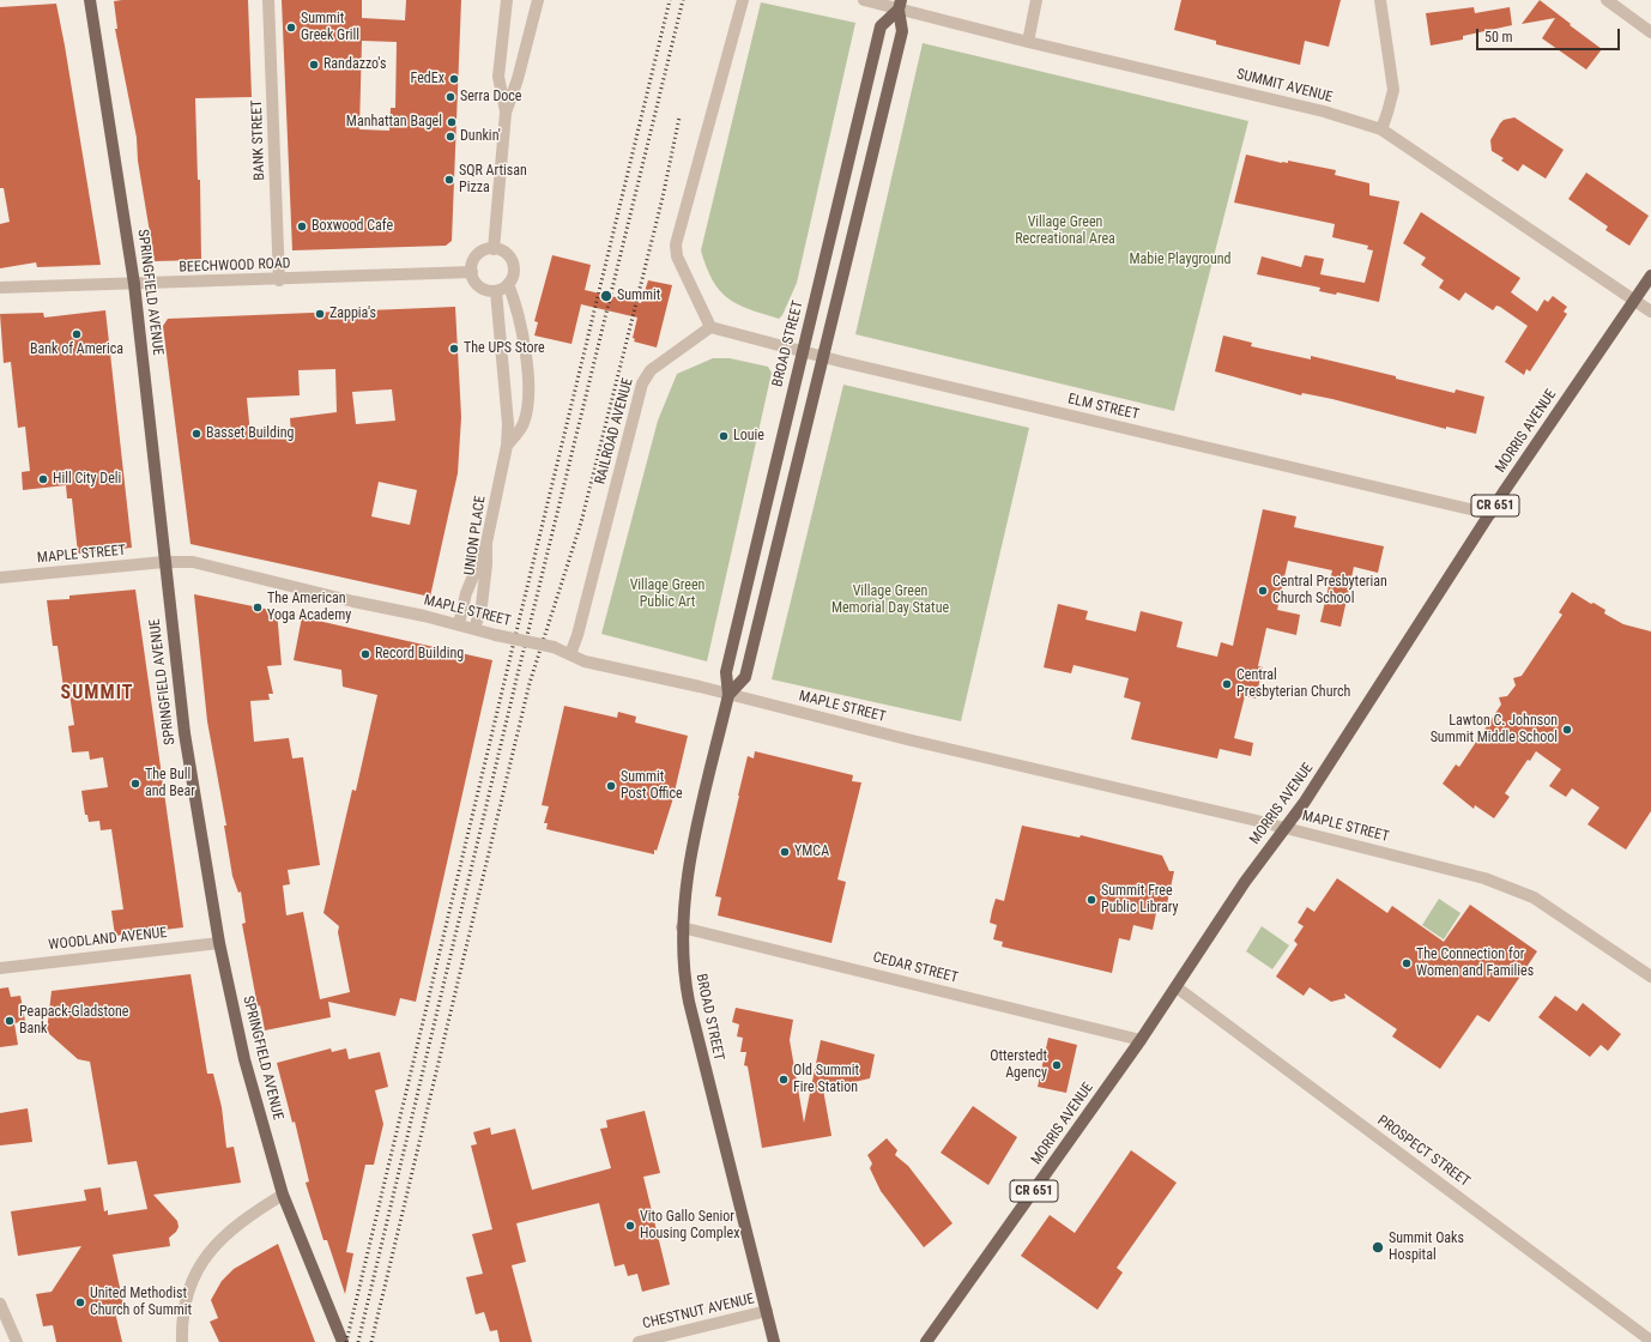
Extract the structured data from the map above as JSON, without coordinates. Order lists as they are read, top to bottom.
{
  "streets": {
    "main road": [
      "SPRINGFIELD AVENUE",
      "BROAD STREET",
      "MORRIS AVENUE",
      "CR 651"
    ],
    "street": [
      "SUMMIT AVENUE",
      "BANK STREET",
      "BEECHWOOD ROAD",
      "ELM STREET",
      "RAILROAD AVENUE",
      "UNION PLACE",
      "MAPLE STREET",
      "WOODLAND AVENUE",
      "CEDAR STREET",
      "PROSPECT STREET",
      "CHESTNUT AVENUE"
    ]
  },
  "crossings": [
    ["SUMMIT AVENUE", "BROAD STREET"],
    ["SUMMIT AVENUE", "MORRIS AVENUE"],
    ["BANK STREET", "BEECHWOOD ROAD"],
    ["BEECHWOOD ROAD", "SPRINGFIELD AVENUE"],
    ["BEECHWOOD ROAD", "UNION PLACE"],
    ["SPRINGFIELD AVENUE", "MAPLE STREET"],
    ["SPRINGFIELD AVENUE", "WOODLAND AVENUE"],
    ["BROAD STREET", "ELM STREET"],
    ["BROAD STREET", "MAPLE STREET"],
    ["BROAD STREET", "CEDAR STREET"],
    ["BROAD STREET", "CHESTNUT AVENUE"],
    ["ELM STREET", "RAILROAD AVENUE"],
    ["ELM STREET", "MORRIS AVENUE"],
    ["RAILROAD AVENUE", "MAPLE STREET"],
    ["MORRIS AVENUE", "MAPLE STREET"],
    ["MORRIS AVENUE", "CEDAR STREET"],
    ["MORRIS AVENUE", "PROSPECT STREET"],
    ["UNION PLACE", "MAPLE STREET"]
  ],
  "districts": ["SUMMIT"],
  "parks": [
    "Village Green Recreational Area",
    "Mabie Playground",
    "Village Green Public Art",
    "Village Green Memorial Day Statue"
  ],
  "places": [
    "Summit Greek Grill",
    "Randazzo's",
    "FedEx",
    "Serra Doce",
    "Manhattan Bagel",
    "Dunkin'",
    "SQR Artisan Pizza",
    "Boxwood Cafe",
    "Summit",
    "Zappia's",
    "Bank of America",
    "The UPS Store",
    "Basset Building",
    "Louie",
    "Hill City Deli",
    "Central Presbyterian Church School",
    "The American Yoga Academy",
    "Record Building",
    "Central Presbyterian Church",
    "Lawton C. Johnson Summit Middle School",
    "The Bull and Bear",
    "Summit Post Office",
    "YMCA",
    "Summit Free Public Library",
    "The Connection for Women and Families",
    "Peapack-Gladstone Bank",
    "Otterstedt Agency",
    "Old Summit Fire Station",
    "Vito Gallo Senior Housing Complex",
    "Summit Oaks Hospital",
    "United Methodist Church of Summit"
  ],
  "scale_bar": "50 m"
}
